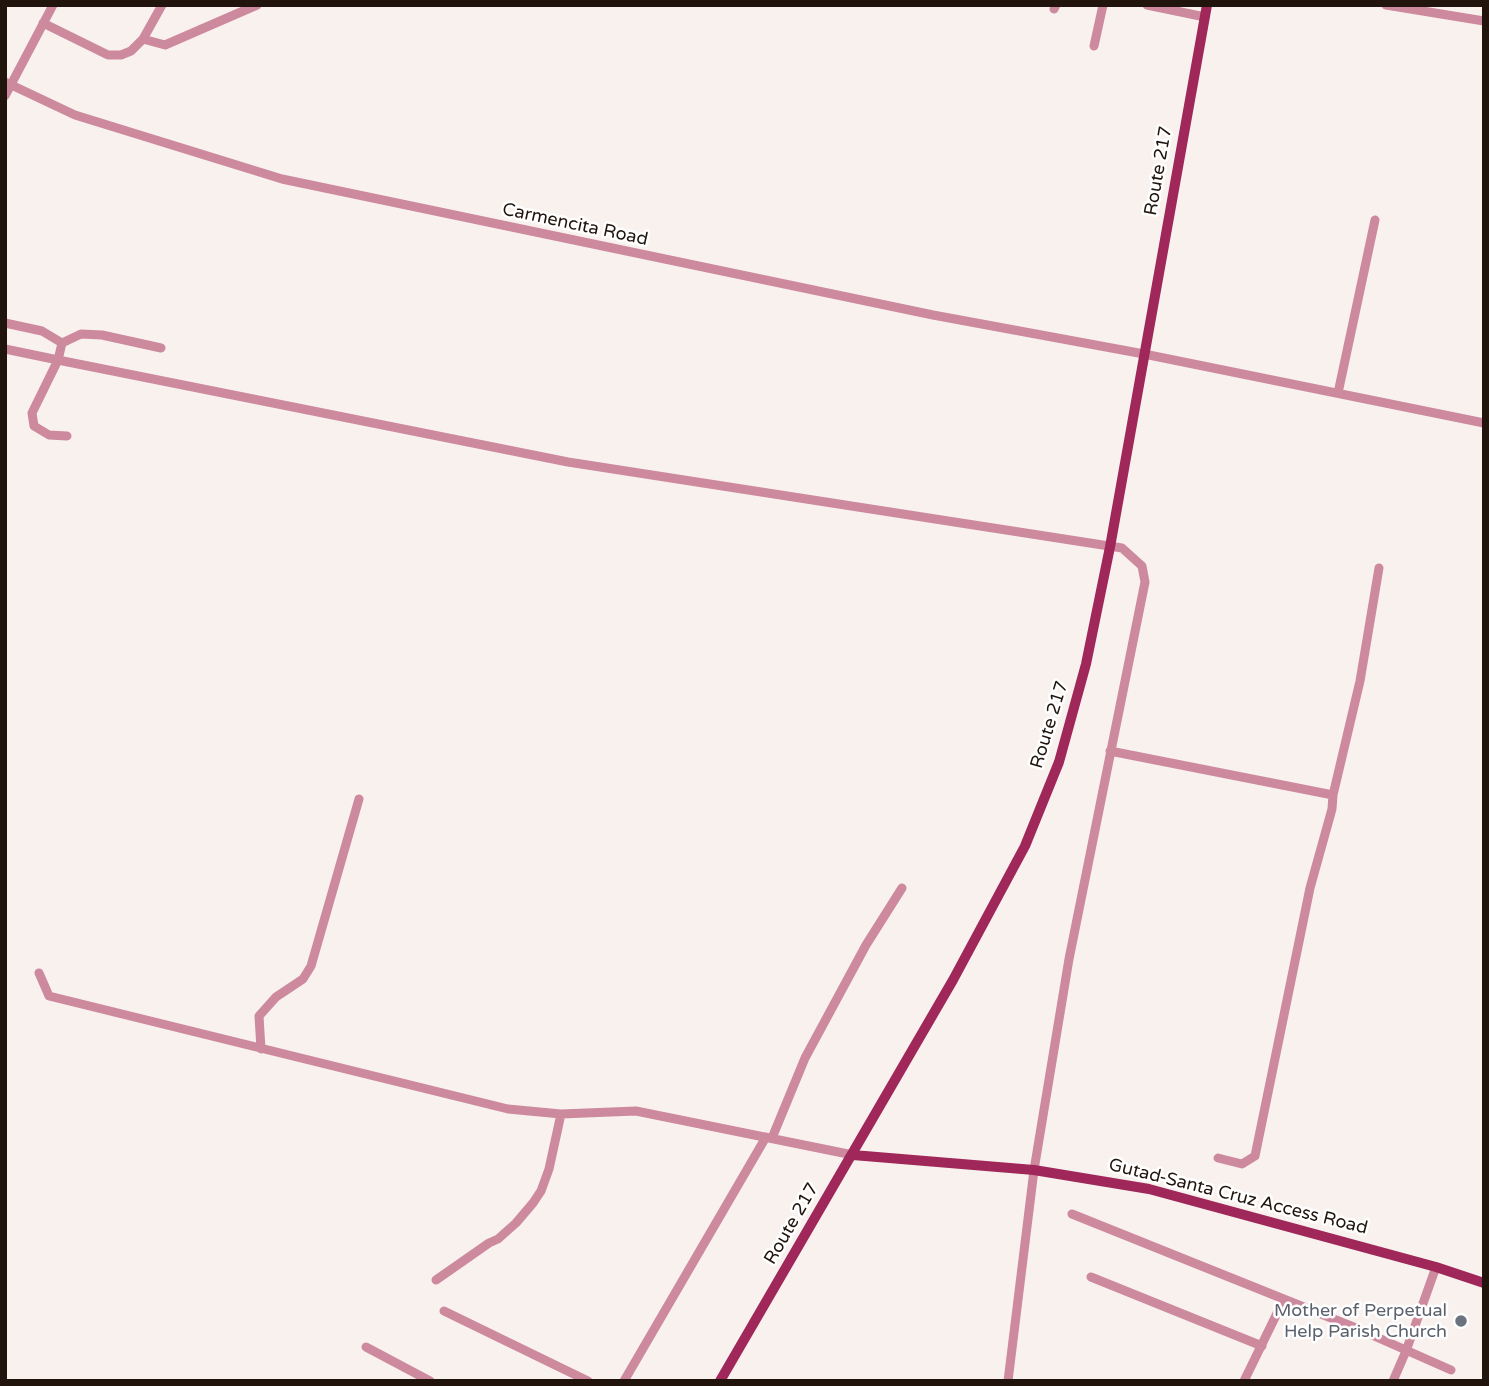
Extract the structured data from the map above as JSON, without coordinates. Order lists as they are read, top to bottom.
{
  "streets": {
    "main road": ["Route 217", "Gutad-Santa Cruz Access Road"],
    "street": ["Carmencita Road"]
  },
  "crossings": [
    ["Route 217", "Carmencita Road"],
    ["Route 217", "Gutad-Santa Cruz Access Road"]
  ],
  "places": ["Mother of Perpetual Help Parish Church"]
}
